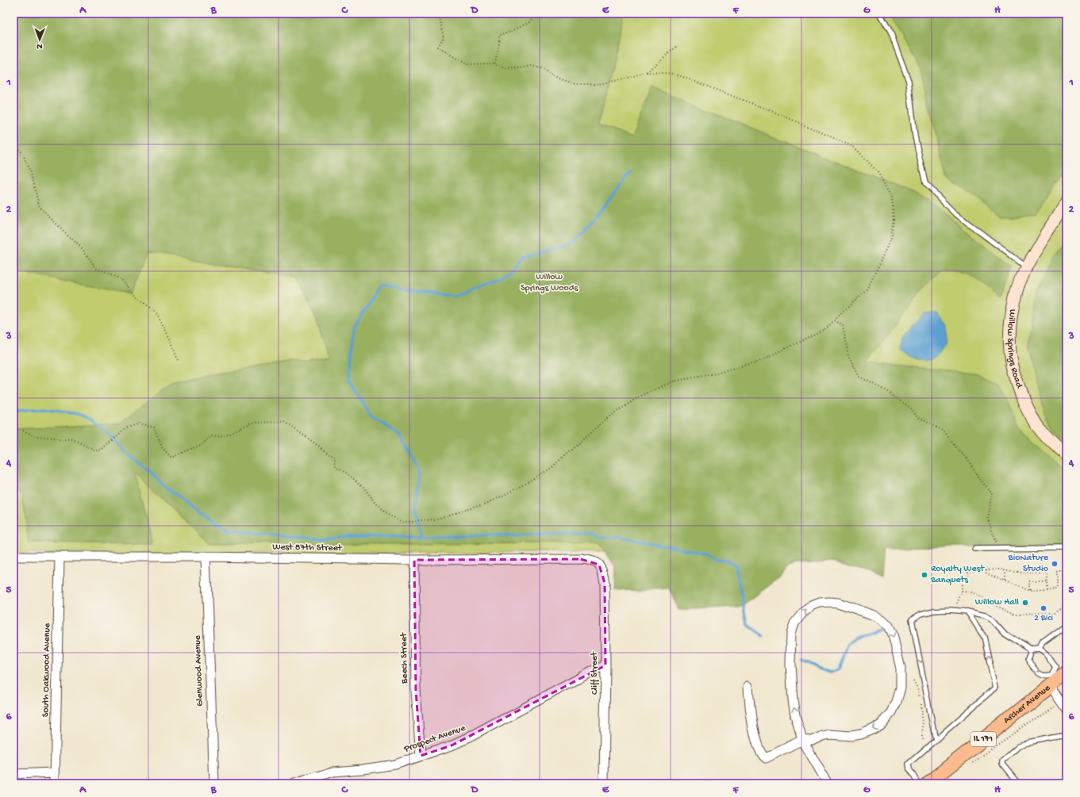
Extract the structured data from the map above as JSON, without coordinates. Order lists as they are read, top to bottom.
{
  "streets": {
    "main road": ["Archer Avenue", "IL 171"],
    "street": [
      "Willow Springs Road",
      "West 87th Street",
      "Beech Street",
      "South Oakwood Avenue",
      "Glenwood Avenue",
      "Cliff Street",
      "Prospect Avenue"
    ]
  },
  "crossings": [
    ["West 87th Street", "Beech Street"],
    ["West 87th Street", "South Oakwood Avenue"],
    ["West 87th Street", "Glenwood Avenue"],
    ["West 87th Street", "Cliff Street"],
    ["Beech Street", "Prospect Avenue"],
    ["Cliff Street", "Prospect Avenue"]
  ],
  "parks": ["Willow Springs Woods"],
  "places": [
    "BioNature Studio",
    "Royalty West Banquets",
    "Willow Hall",
    "2 Bici"
  ],
  "north": "bottom",
  "grid": {
    "columns": [
      "A",
      "B",
      "C",
      "D",
      "E",
      "F",
      "G",
      "H"
    ],
    "rows": [
      "1",
      "2",
      "3",
      "4",
      "5",
      "6"
    ]
  }
}
